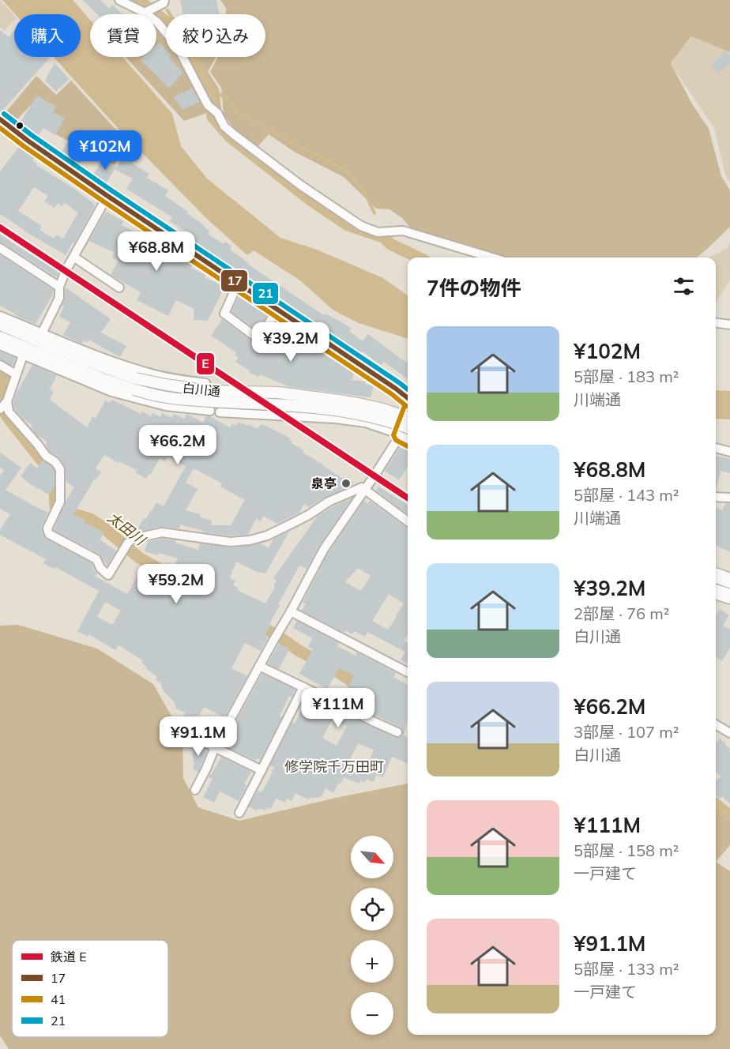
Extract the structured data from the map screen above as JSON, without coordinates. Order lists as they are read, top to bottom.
{
  "streets": {
    "street": ["白川通"]
  },
  "districts": ["修学院千万田町"],
  "water": ["太田川"],
  "places": ["泉亭"],
  "lines": [
    "transit line 21",
    "transit line 17",
    "transit line 41",
    "rail line E"
  ],
  "legend": [
    "鉄道 E",
    "17",
    "41",
    "21"
  ],
  "north": "bottom right",
  "page": {
    "chip": ["購入", "賃貸", "絞り込み"],
    "price": [
      "¥102M",
      "¥68.8M",
      "¥39.2M",
      "¥66.2M",
      "¥59.2M",
      "¥111M",
      "¥91.1M"
    ],
    "heading": "7件の物件",
    "list": [
      {
        "name": "¥102M",
        "note": "5部屋 · 183 m² · 川端通"
      },
      {
        "name": "¥68.8M",
        "note": "5部屋 · 143 m² · 川端通"
      },
      {
        "name": "¥39.2M",
        "note": "2部屋 · 76 m² · 白川通"
      },
      {
        "name": "¥66.2M",
        "note": "3部屋 · 107 m² · 白川通"
      },
      {
        "name": "¥111M",
        "note": "5部屋 · 158 m² · 一戸建て"
      },
      {
        "name": "¥91.1M",
        "note": "5部屋 · 133 m² · 一戸建て"
      }
    ],
    "map_buttons": ["+", "−"]
  }
}
